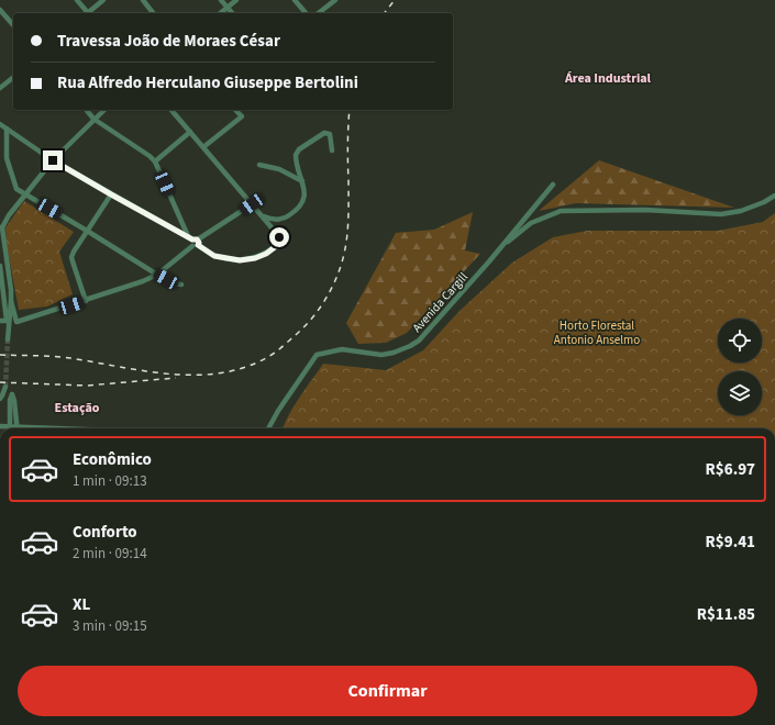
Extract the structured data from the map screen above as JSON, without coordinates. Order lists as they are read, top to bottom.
{
  "streets": {
    "street": ["Avenida Cargill"]
  },
  "districts": ["Área Industrial", "Estação"],
  "parks": ["Horto Florestal Antonio Anselmo"],
  "page": {
    "banner": ["Travessa João de Moraes César", "Rua Alfredo Herculano Giuseppe Bertolini"],
    "list": [
      {
        "name": "Econômico",
        "note": "1 min · 09:13",
        "value": "R$6.97"
      },
      {
        "name": "Conforto",
        "note": "2 min · 09:14",
        "value": "R$9.41"
      },
      {
        "name": "XL",
        "note": "3 min · 09:15",
        "value": "R$11.85"
      }
    ],
    "buttons": "Confirmar"
  }
}
